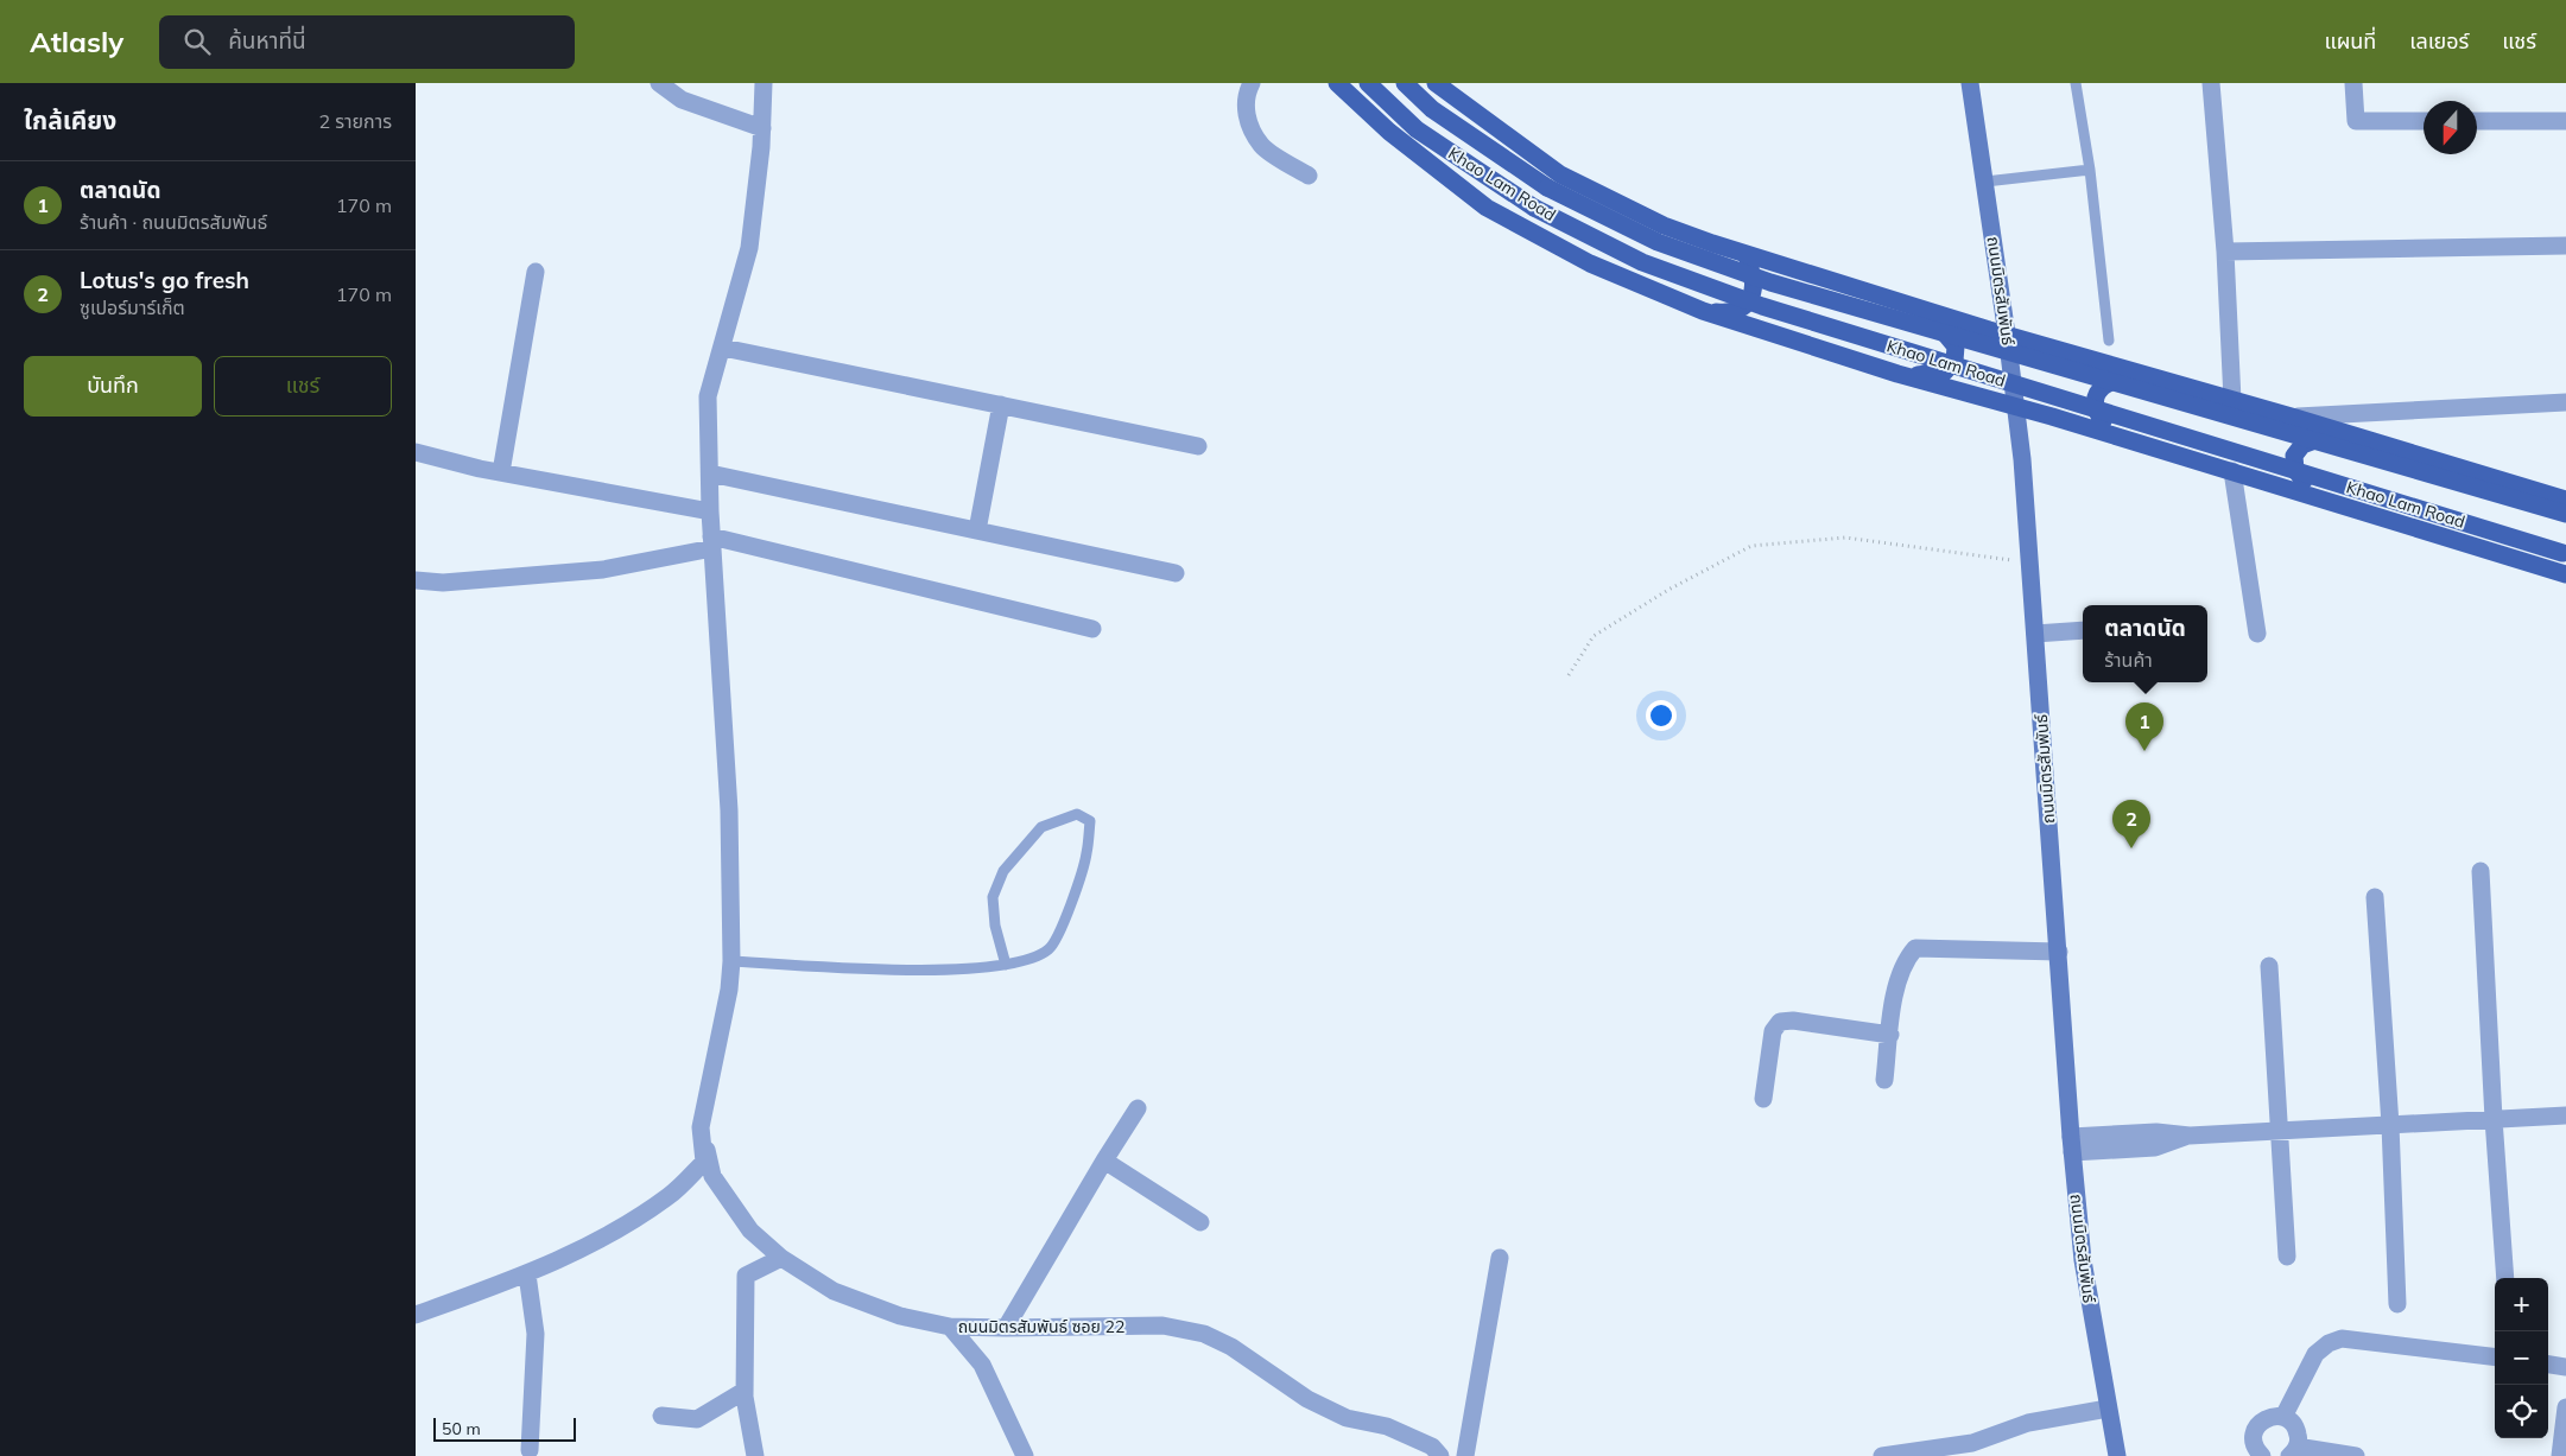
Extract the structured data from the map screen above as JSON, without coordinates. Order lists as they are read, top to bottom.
{
  "streets": {
    "main road": ["Khao Lam Road"],
    "street": ["ถนนมิตรสัมพันธ์", "ถนนมิตรสัมพันธ์ ซอย 22"]
  },
  "scale_bar": "50 m",
  "north": "bottom",
  "page": {
    "header": "Atlasly",
    "search": "ค้นหาที่นี่",
    "nav": ["แผนที่", "เลเยอร์", "แชร์"],
    "heading": ["ใกล้เคียง", "2 รายการ"],
    "list": [
      {
        "mark": "1",
        "name": "ตลาดนัด",
        "note": "ร้านค้า · ถนนมิตรสัมพันธ์",
        "value": "170 m"
      },
      {
        "mark": "2",
        "name": "Lotus's go fresh",
        "note": "ซูเปอร์มาร์เก็ต",
        "value": "170 m"
      }
    ],
    "buttons": ["บันทึก", "แชร์"],
    "popup": ["ตลาดนัด", "ร้านค้า"],
    "pins": ["1", "2"],
    "map_buttons": ["+", "−"],
    "scale": "50 m"
  }
}
